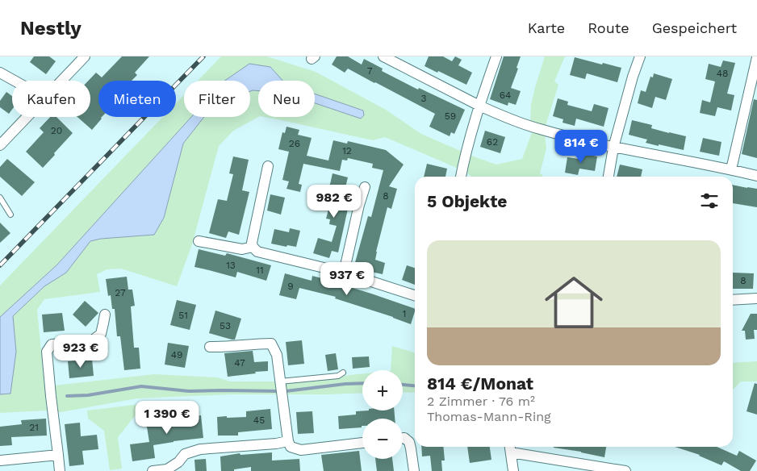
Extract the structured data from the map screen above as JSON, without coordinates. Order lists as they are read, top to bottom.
{
  "house_numbers": [
    "7",
    "48",
    "64",
    "3",
    "59",
    "20",
    "62",
    "26",
    "12",
    "8",
    "13",
    "11",
    "8",
    "9",
    "27",
    "1",
    "51",
    "53",
    "49",
    "47",
    "45",
    "21"
  ],
  "page": {
    "header": "Nestly",
    "nav": ["Karte", "Route", "Gespeichert"],
    "chip": [
      "Kaufen",
      "Mieten",
      "Filter",
      "Neu"
    ],
    "price": [
      "814 €",
      "982 €",
      "937 €",
      "923 €",
      "1 390 €"
    ],
    "heading": "5 Objekte",
    "list": [
      {
        "name": "814 €/Monat",
        "note": "2 Zimmer · 76 m² · Thomas-Mann-Ring"
      }
    ],
    "map_buttons": ["+", "−"]
  }
}
